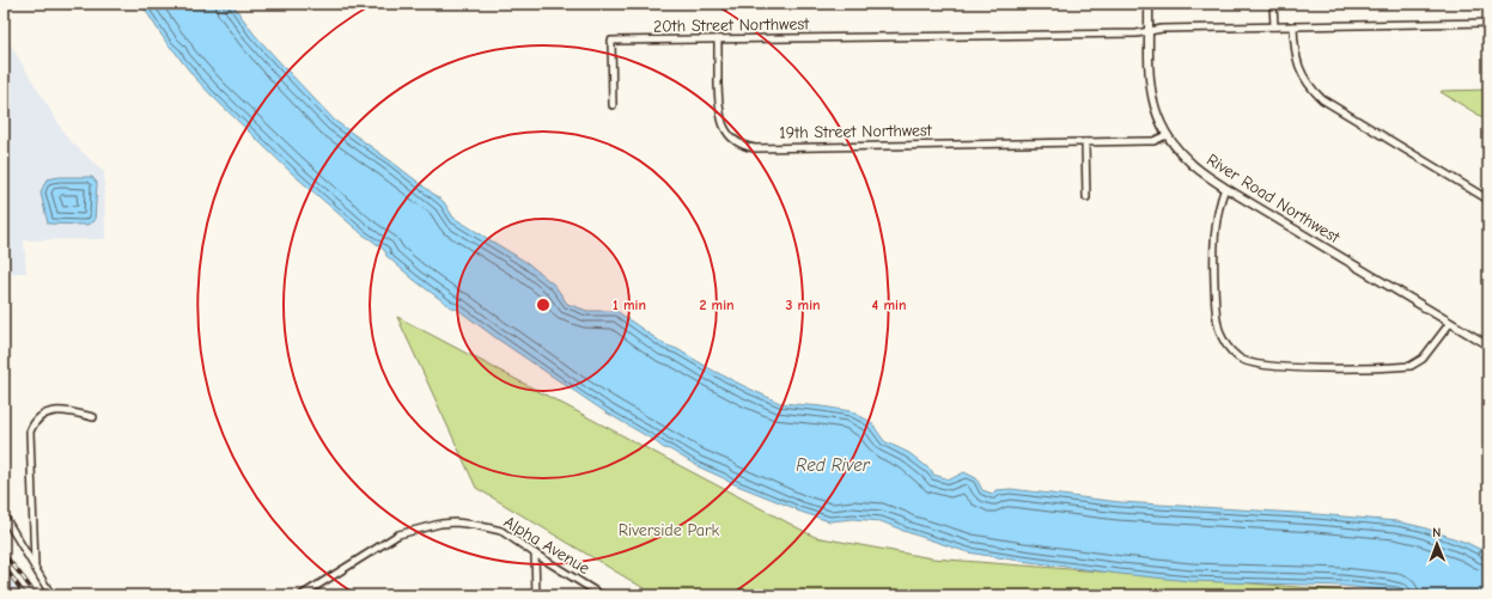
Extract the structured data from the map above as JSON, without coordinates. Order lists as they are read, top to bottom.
{
  "streets": {
    "street": [
      "20th Street Northwest",
      "19th Street Northwest",
      "River Road Northwest",
      "Alpha Avenue"
    ]
  },
  "crossings": [
    ["20th Street Northwest", "19th Street Northwest"],
    ["20th Street Northwest", "River Road Northwest"],
    ["19th Street Northwest", "River Road Northwest"]
  ],
  "water": ["Red River"],
  "parks": ["Riverside Park"],
  "north": "top",
  "rings": [
    "1 min",
    "2 min",
    "3 min",
    "4 min"
  ]
}
